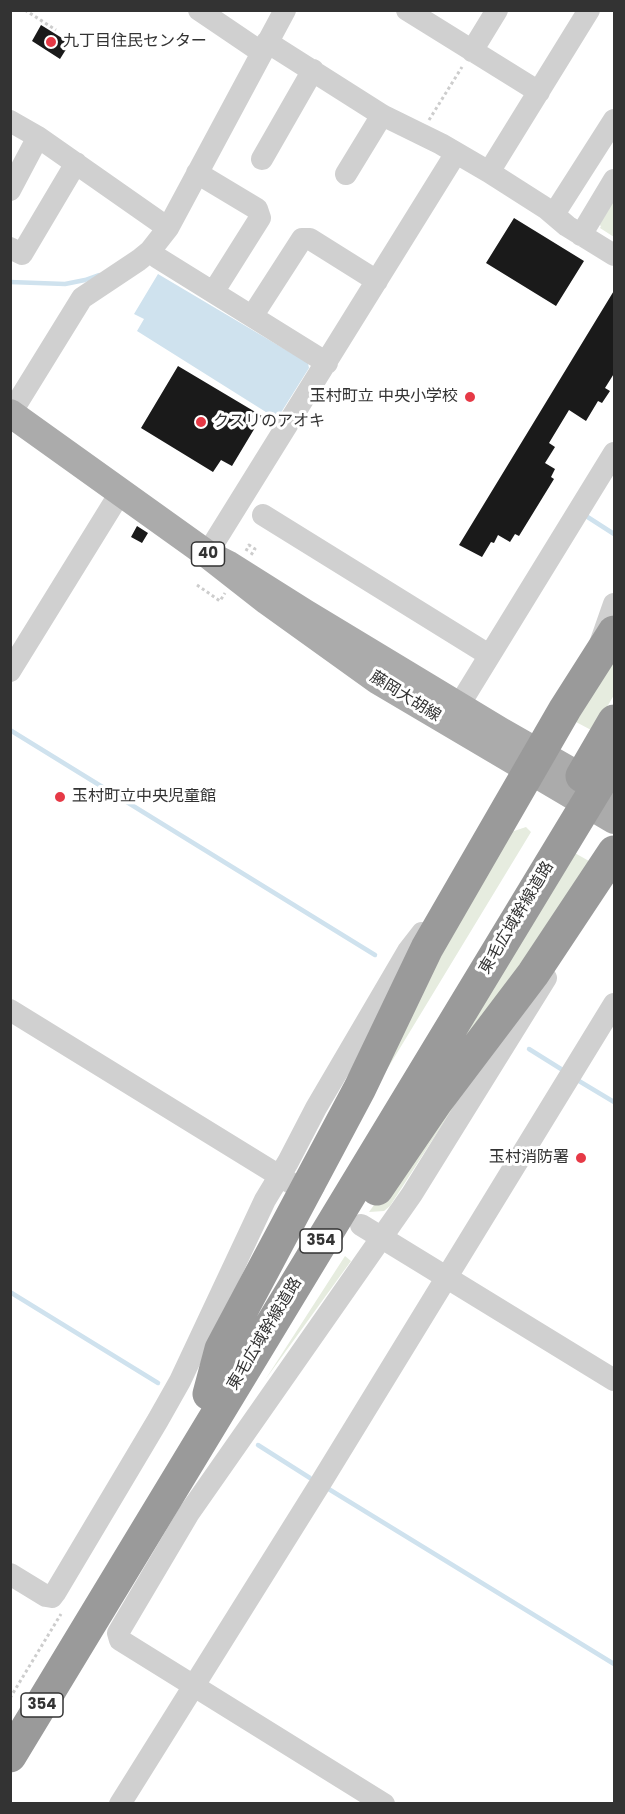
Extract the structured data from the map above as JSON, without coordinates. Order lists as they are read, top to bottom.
{
  "streets": {
    "highway": ["東毛広域幹線道路", "354"],
    "main road": ["40", "藤岡大胡線"]
  },
  "crossings": [
    ["藤岡大胡線", "東毛広域幹線道路"],
    ["藤岡大胡線", "354"],
    ["東毛広域幹線道路", "354"]
  ],
  "places": [
    "九丁目住民センター",
    "玉村町立 中央小学校",
    "クスリのアオキ",
    "玉村町立中央児童館",
    "玉村消防署"
  ]
}
